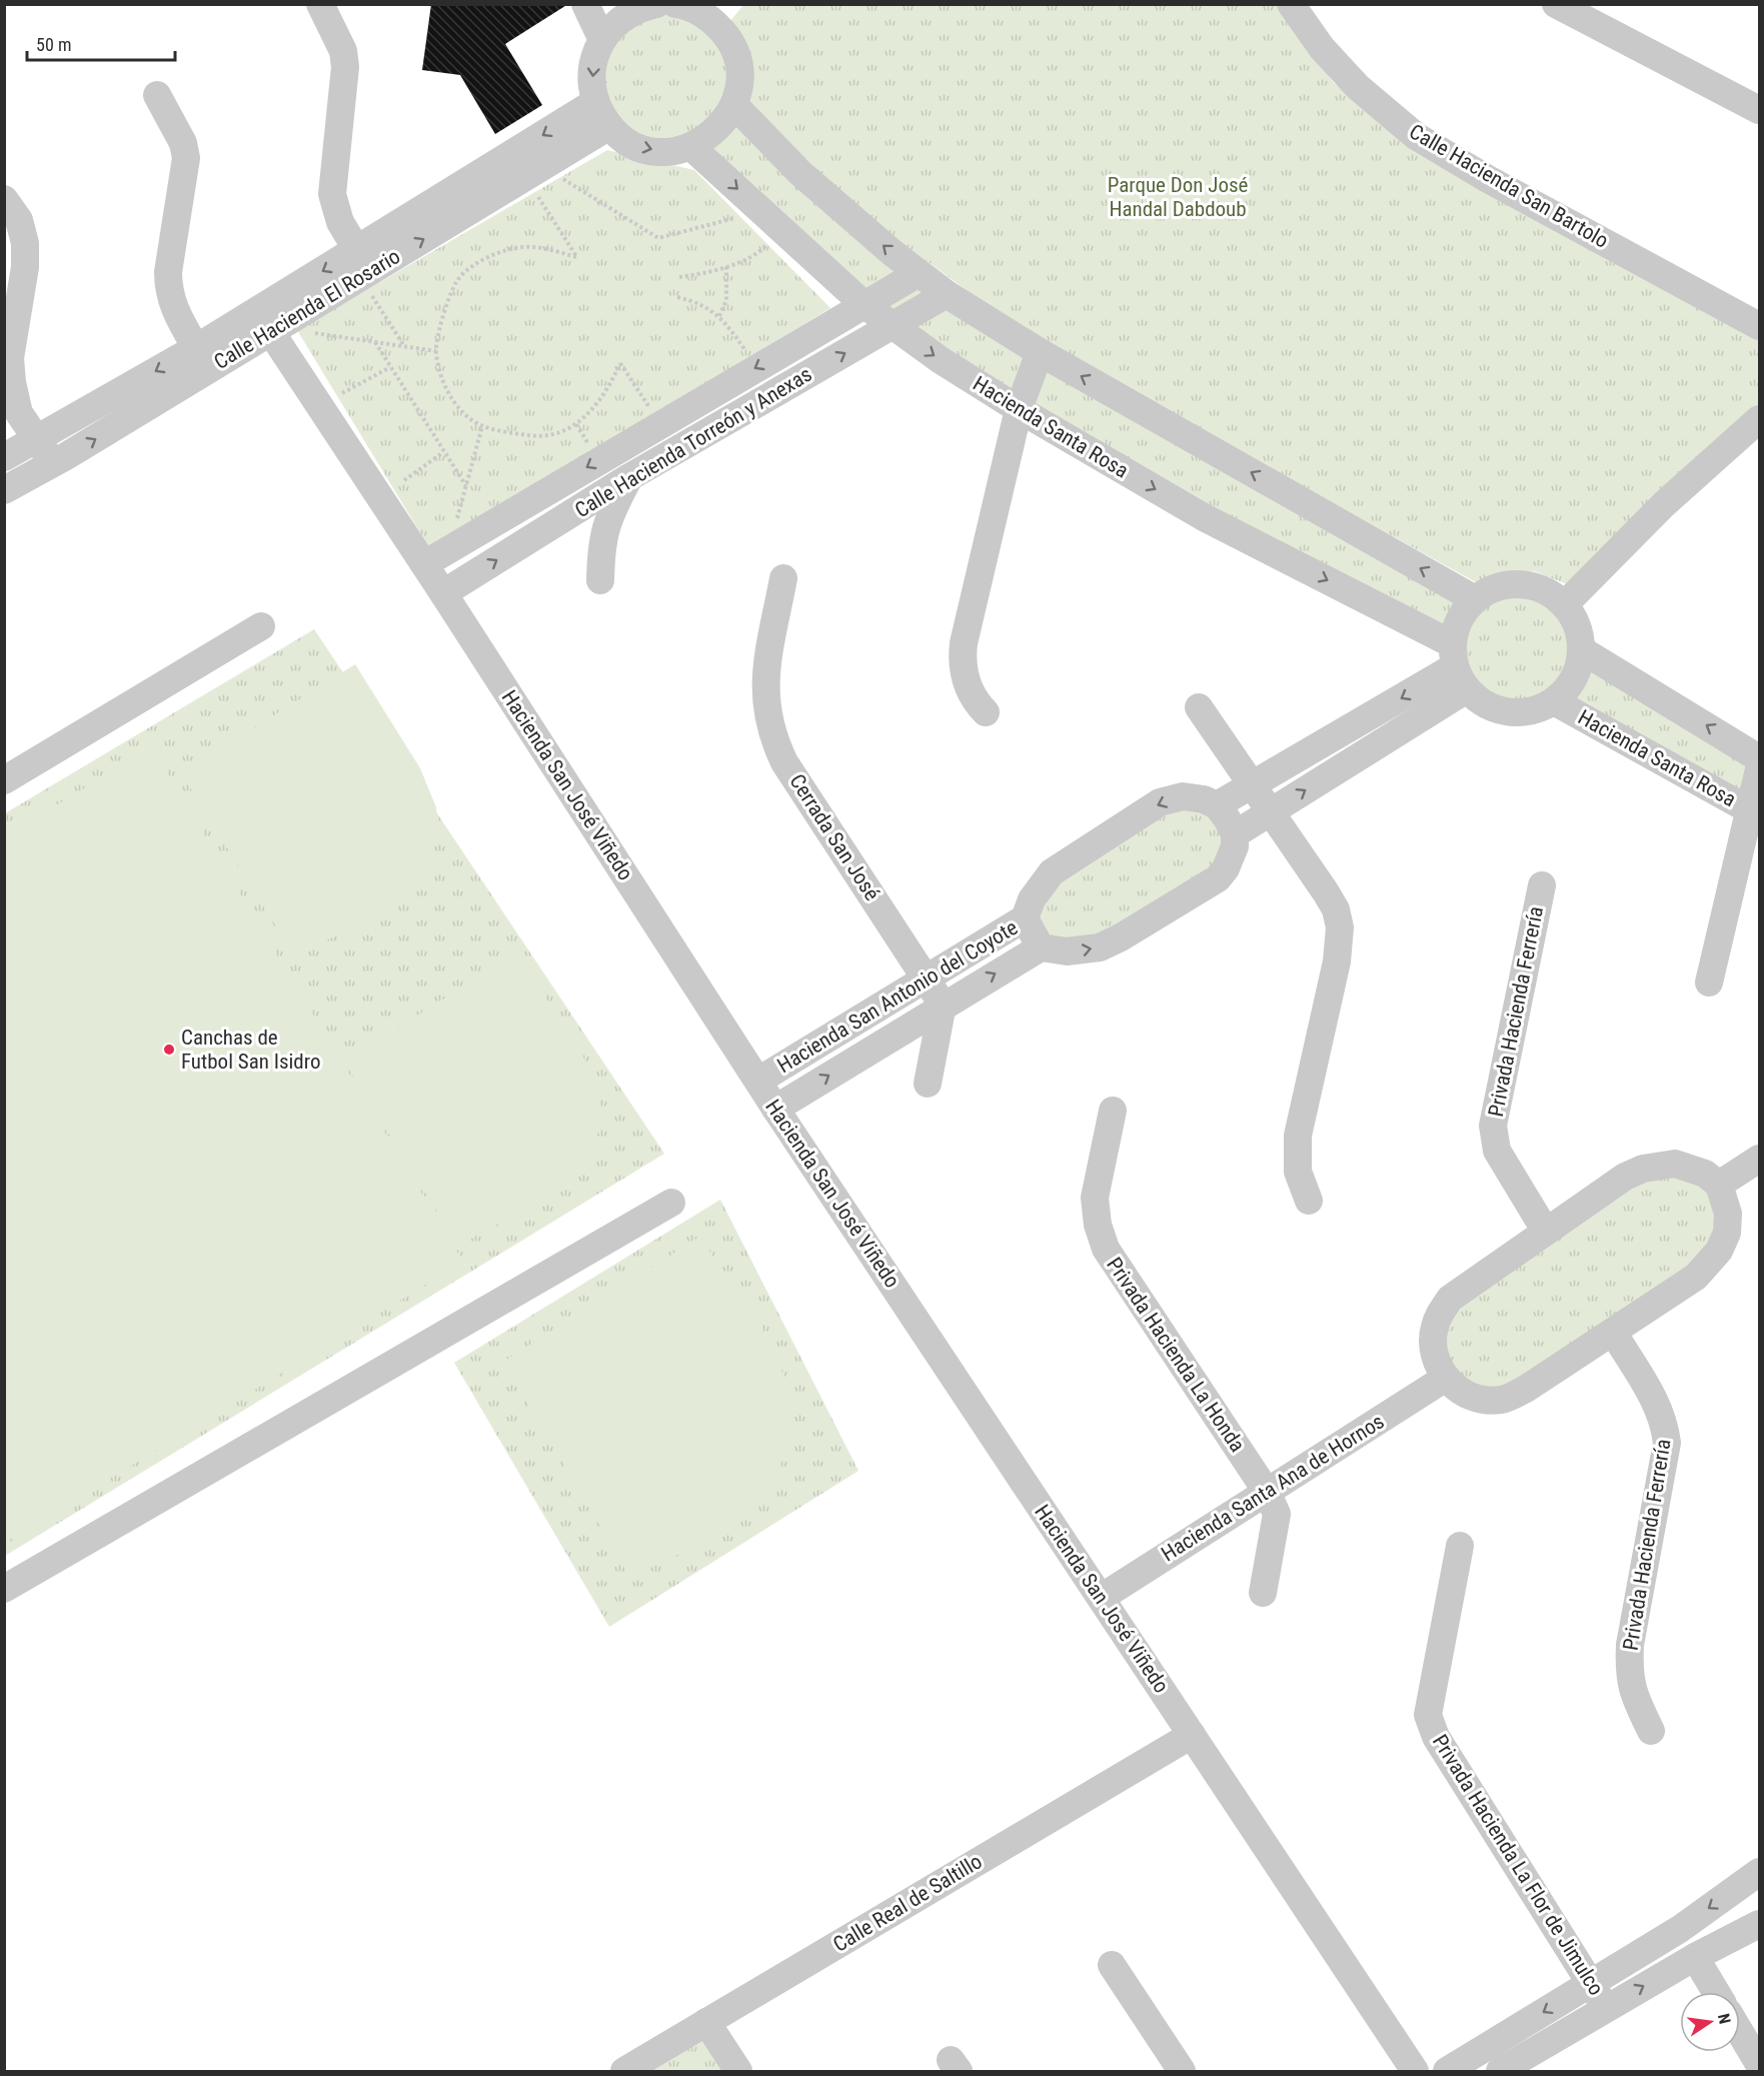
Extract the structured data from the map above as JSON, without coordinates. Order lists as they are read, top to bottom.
{
  "streets": {
    "street": [
      "Calle Hacienda San Bartolo",
      "Calle Hacienda El Rosario",
      "Hacienda Santa Rosa",
      "Calle Hacienda Torreón y Anexas",
      "Hacienda San José Viñedo",
      "Cerrada San José",
      "Hacienda San Antonio del Coyote",
      "Privada Hacienda Ferrería",
      "Privada Hacienda La Honda",
      "Hacienda Santa Ana de Hornos",
      "Privada Hacienda La Flor de Jimulco",
      "Calle Real de Saltillo"
    ]
  },
  "crossings": [
    ["Calle Hacienda El Rosario", "Hacienda San José Viñedo"],
    ["Hacienda Santa Rosa", "Calle Hacienda Torreón y Anexas"],
    ["Calle Hacienda Torreón y Anexas", "Hacienda San José Viñedo"],
    ["Hacienda San José Viñedo", "Hacienda San Antonio del Coyote"],
    ["Hacienda San José Viñedo", "Hacienda Santa Ana de Hornos"],
    ["Hacienda San José Viñedo", "Calle Real de Saltillo"],
    ["Cerrada San José", "Hacienda San Antonio del Coyote"],
    ["Privada Hacienda La Honda", "Hacienda Santa Ana de Hornos"]
  ],
  "parks": ["Parque Don José Handal Dabdoub"],
  "places": ["Canchas de Futbol San Isidro"],
  "scale_bar": "50 m",
  "north": "right"
}
